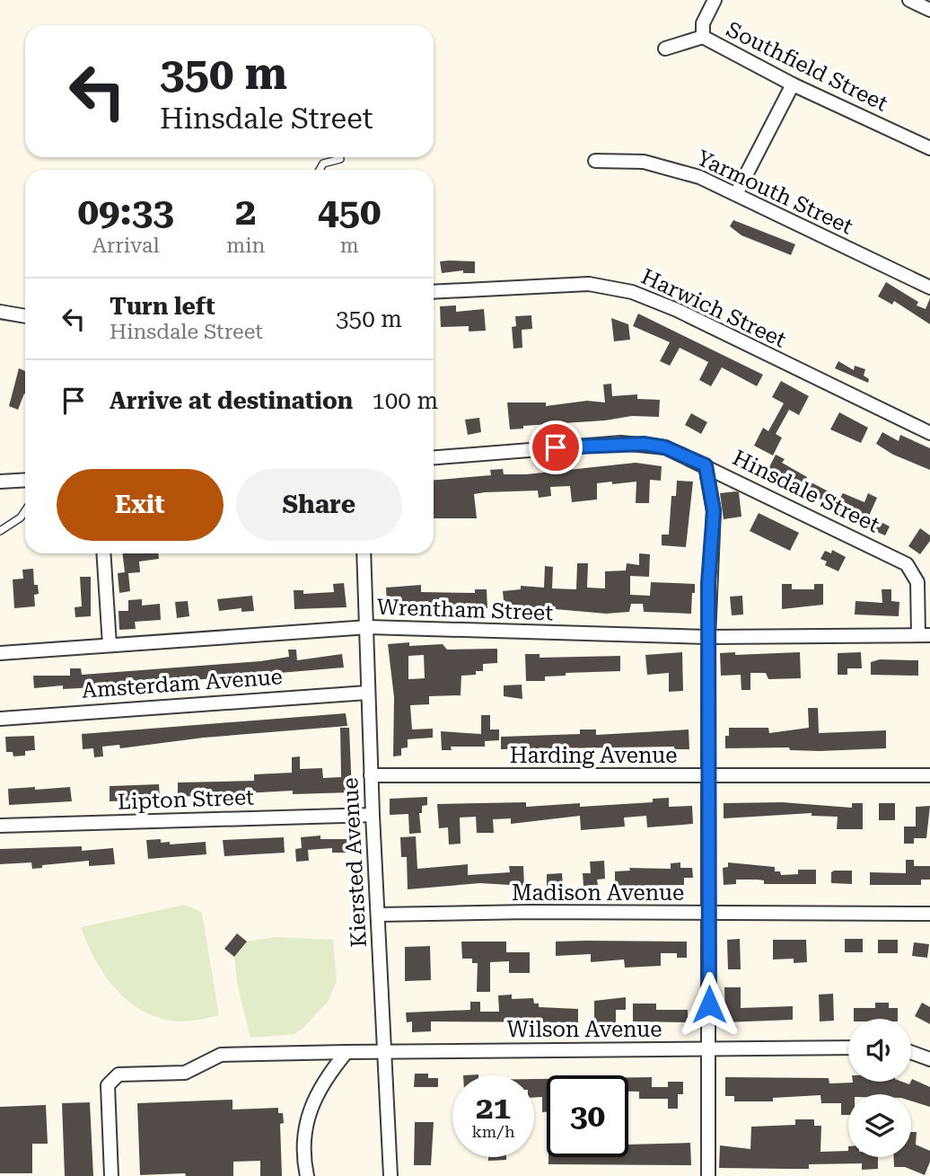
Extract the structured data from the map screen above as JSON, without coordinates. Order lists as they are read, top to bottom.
{
  "streets": {
    "street": [
      "Southfield Street",
      "Yarmouth Street",
      "Harwich Street",
      "Hinsdale Street",
      "Wrentham Street",
      "Amsterdam Avenue",
      "Harding Avenue",
      "Lipton Street",
      "Kiersted Avenue",
      "Madison Avenue",
      "Wilson Avenue"
    ]
  },
  "crossings": [
    ["Hinsdale Street", "Wrentham Street"],
    ["Wrentham Street", "Kiersted Avenue"],
    ["Amsterdam Avenue", "Kiersted Avenue"],
    ["Harding Avenue", "Kiersted Avenue"],
    ["Lipton Street", "Kiersted Avenue"],
    ["Kiersted Avenue", "Madison Avenue"],
    ["Kiersted Avenue", "Wilson Avenue"]
  ],
  "page": {
    "turn": ["350 m", "Hinsdale Street"],
    "eta": [
      "09:33",
      "Arrival",
      "2",
      "min",
      "450",
      "m"
    ],
    "list": [
      {
        "name": "Turn left",
        "note": "Hinsdale Street",
        "value": "350 m"
      },
      {
        "name": "Arrive at destination",
        "value": "100 m"
      }
    ],
    "buttons": ["Exit", "Share"],
    "speed": "21 km/h",
    "limit": "30"
  }
}
